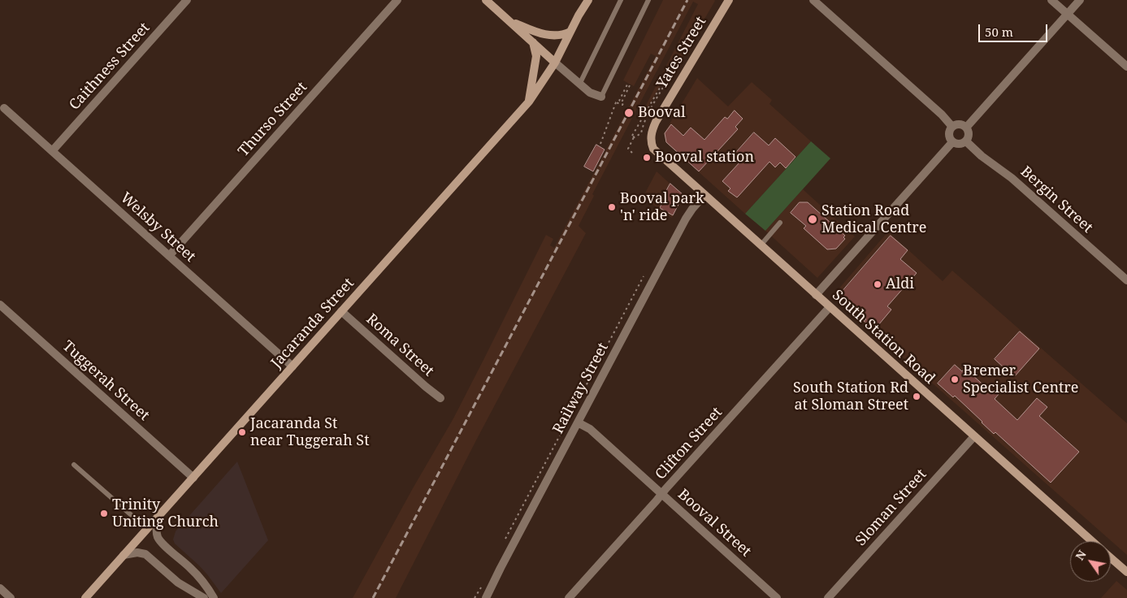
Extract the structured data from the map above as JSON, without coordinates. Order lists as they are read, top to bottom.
{
  "streets": {
    "street": [
      "Yates Street",
      "Caithness Street",
      "Thurso Street",
      "Bergin Street",
      "Welsby Street",
      "Jacaranda Street",
      "South Station Road",
      "Roma Street",
      "Tuggerah Street",
      "Railway Street",
      "Clifton Street",
      "Sloman Street",
      "Booval Street"
    ]
  },
  "crossings": [
    ["Yates Street", "South Station Road"],
    ["Caithness Street", "Welsby Street"],
    ["Thurso Street", "Welsby Street"],
    ["Welsby Street", "Jacaranda Street"],
    ["Jacaranda Street", "Roma Street"],
    ["Jacaranda Street", "Tuggerah Street"],
    ["South Station Road", "Railway Street"],
    ["South Station Road", "Clifton Street"],
    ["South Station Road", "Sloman Street"],
    ["Railway Street", "Booval Street"],
    ["Clifton Street", "Booval Street"]
  ],
  "places": [
    "Booval",
    "Booval station",
    "Booval park 'n' ride",
    "Station Road Medical Centre",
    "Aldi",
    "Bremer Specialist Centre",
    "South Station Rd at Sloman Street",
    "Jacaranda St near Tuggerah St",
    "Trinity Uniting Church"
  ],
  "scale_bar": "50 m",
  "north": "top left"
}
